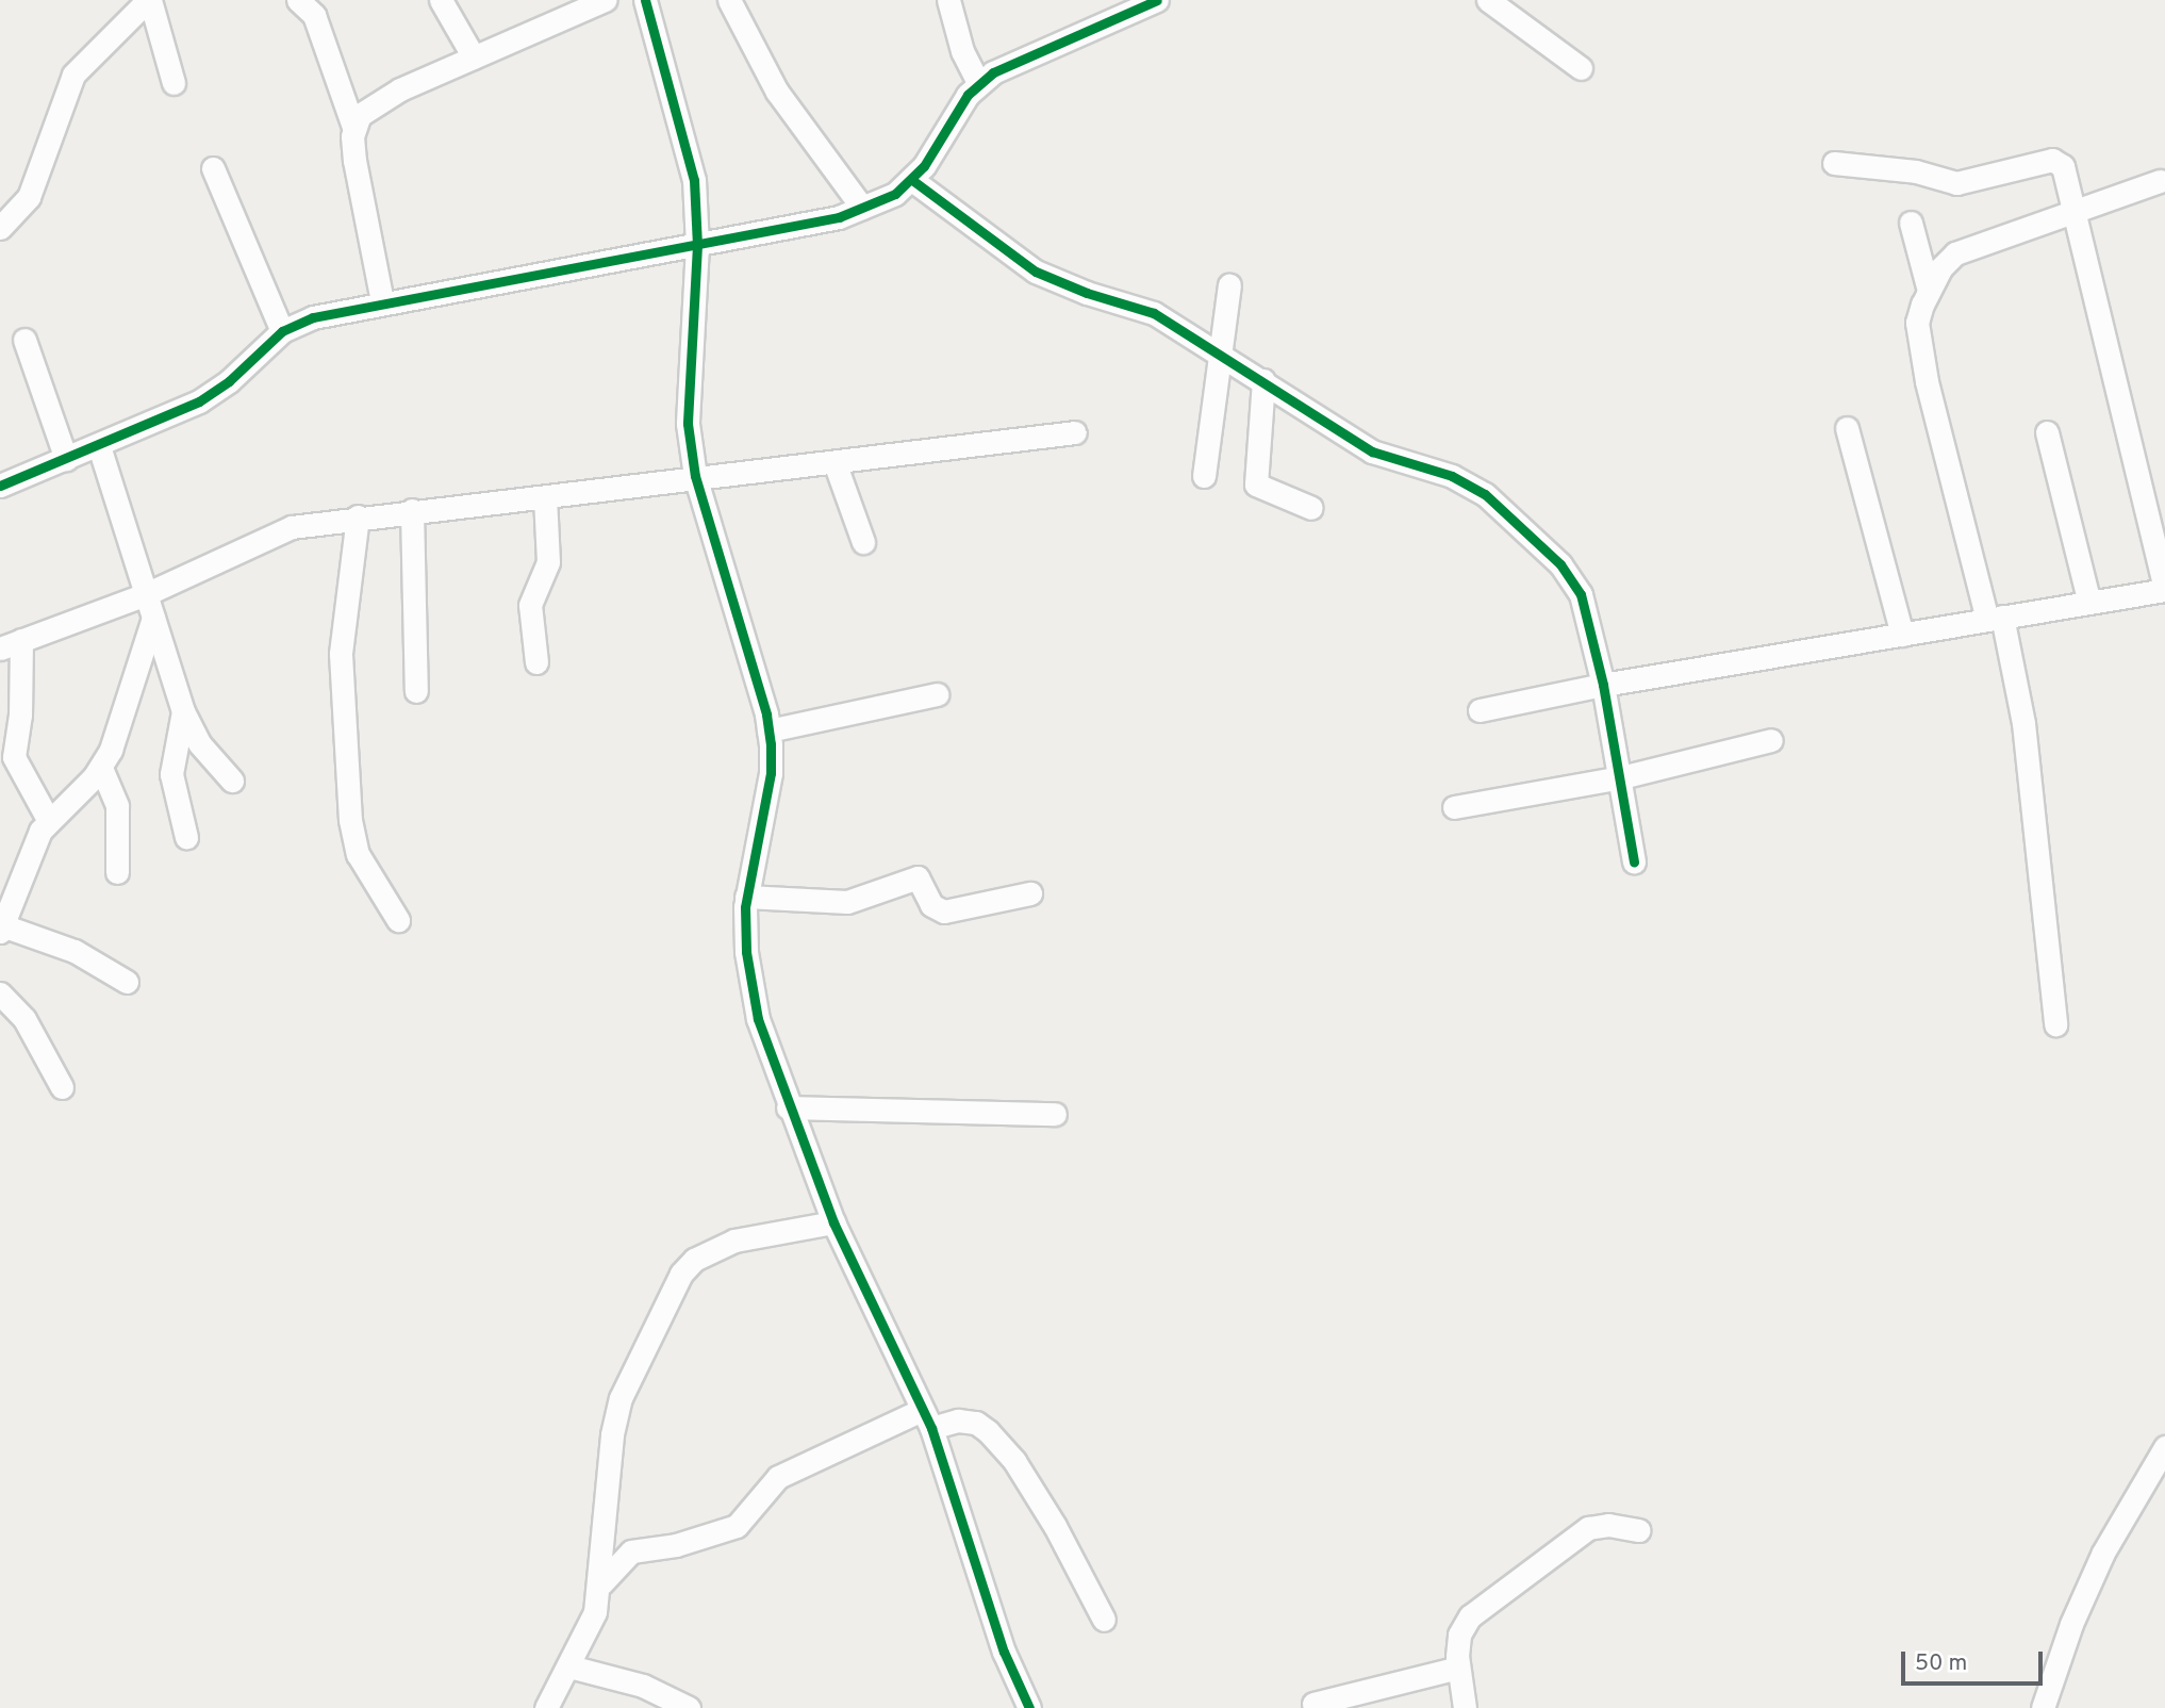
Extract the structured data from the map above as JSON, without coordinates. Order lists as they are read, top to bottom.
{
  "scale_bar": "50 m"
}
